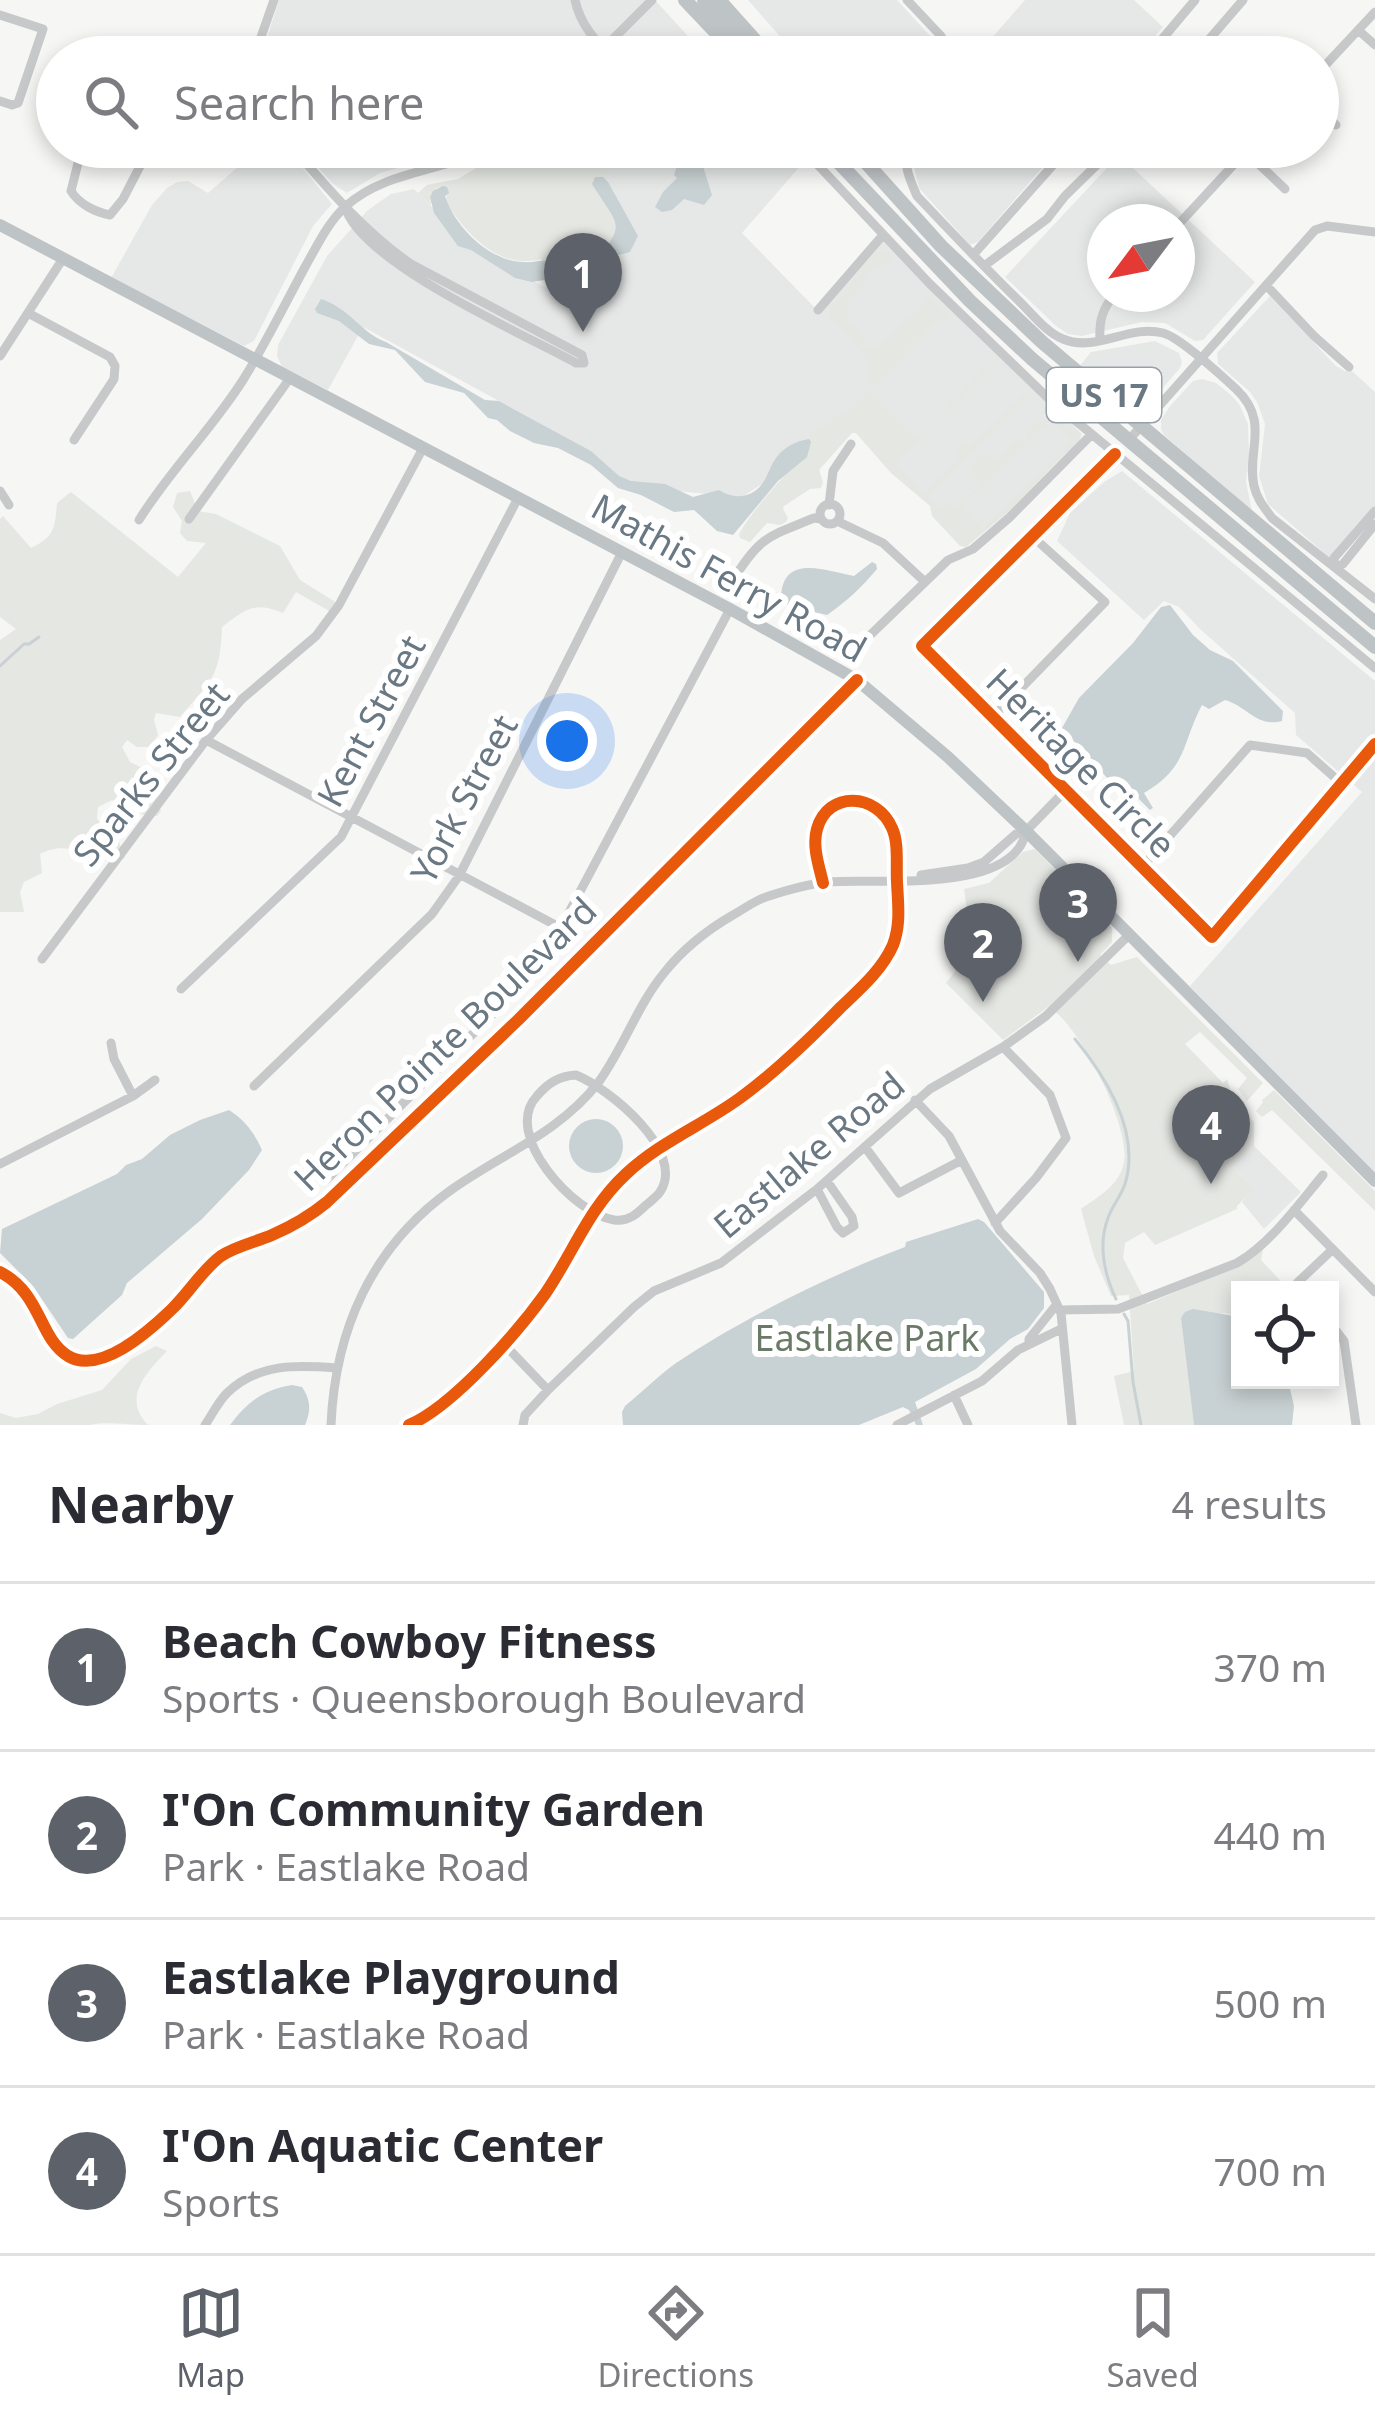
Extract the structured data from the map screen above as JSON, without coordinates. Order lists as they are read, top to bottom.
{
  "streets": {
    "highway": ["US 17"],
    "main road": ["Mathis Ferry Road"],
    "street": [
      "Kent Street",
      "Heritage Circle",
      "Sparks Street",
      "York Street",
      "Heron Pointe Boulevard",
      "Eastlake Road"
    ]
  },
  "crossings": [
    ["Mathis Ferry Road", "Kent Street"],
    ["Mathis Ferry Road", "Heritage Circle"],
    ["Mathis Ferry Road", "Sparks Street"],
    ["Mathis Ferry Road", "York Street"],
    ["Mathis Ferry Road", "Heron Pointe Boulevard"],
    ["Mathis Ferry Road", "Eastlake Road"]
  ],
  "parks": ["Eastlake Park"],
  "north": "bottom left",
  "page": {
    "search": "Search here",
    "pins": [
      "1",
      "3",
      "2",
      "4"
    ],
    "heading": ["Nearby", "4 results"],
    "list": [
      {
        "mark": "1",
        "name": "Beach Cowboy Fitness",
        "note": "Sports · Queensborough Boulevard",
        "value": "370 m"
      },
      {
        "mark": "2",
        "name": "I'On Community Garden",
        "note": "Park · Eastlake Road",
        "value": "440 m"
      },
      {
        "mark": "3",
        "name": "Eastlake Playground",
        "note": "Park · Eastlake Road",
        "value": "500 m"
      },
      {
        "mark": "4",
        "name": "I'On Aquatic Center",
        "note": "Sports",
        "value": "700 m"
      }
    ],
    "nav": ["Map", "Directions", "Saved"]
  }
}
